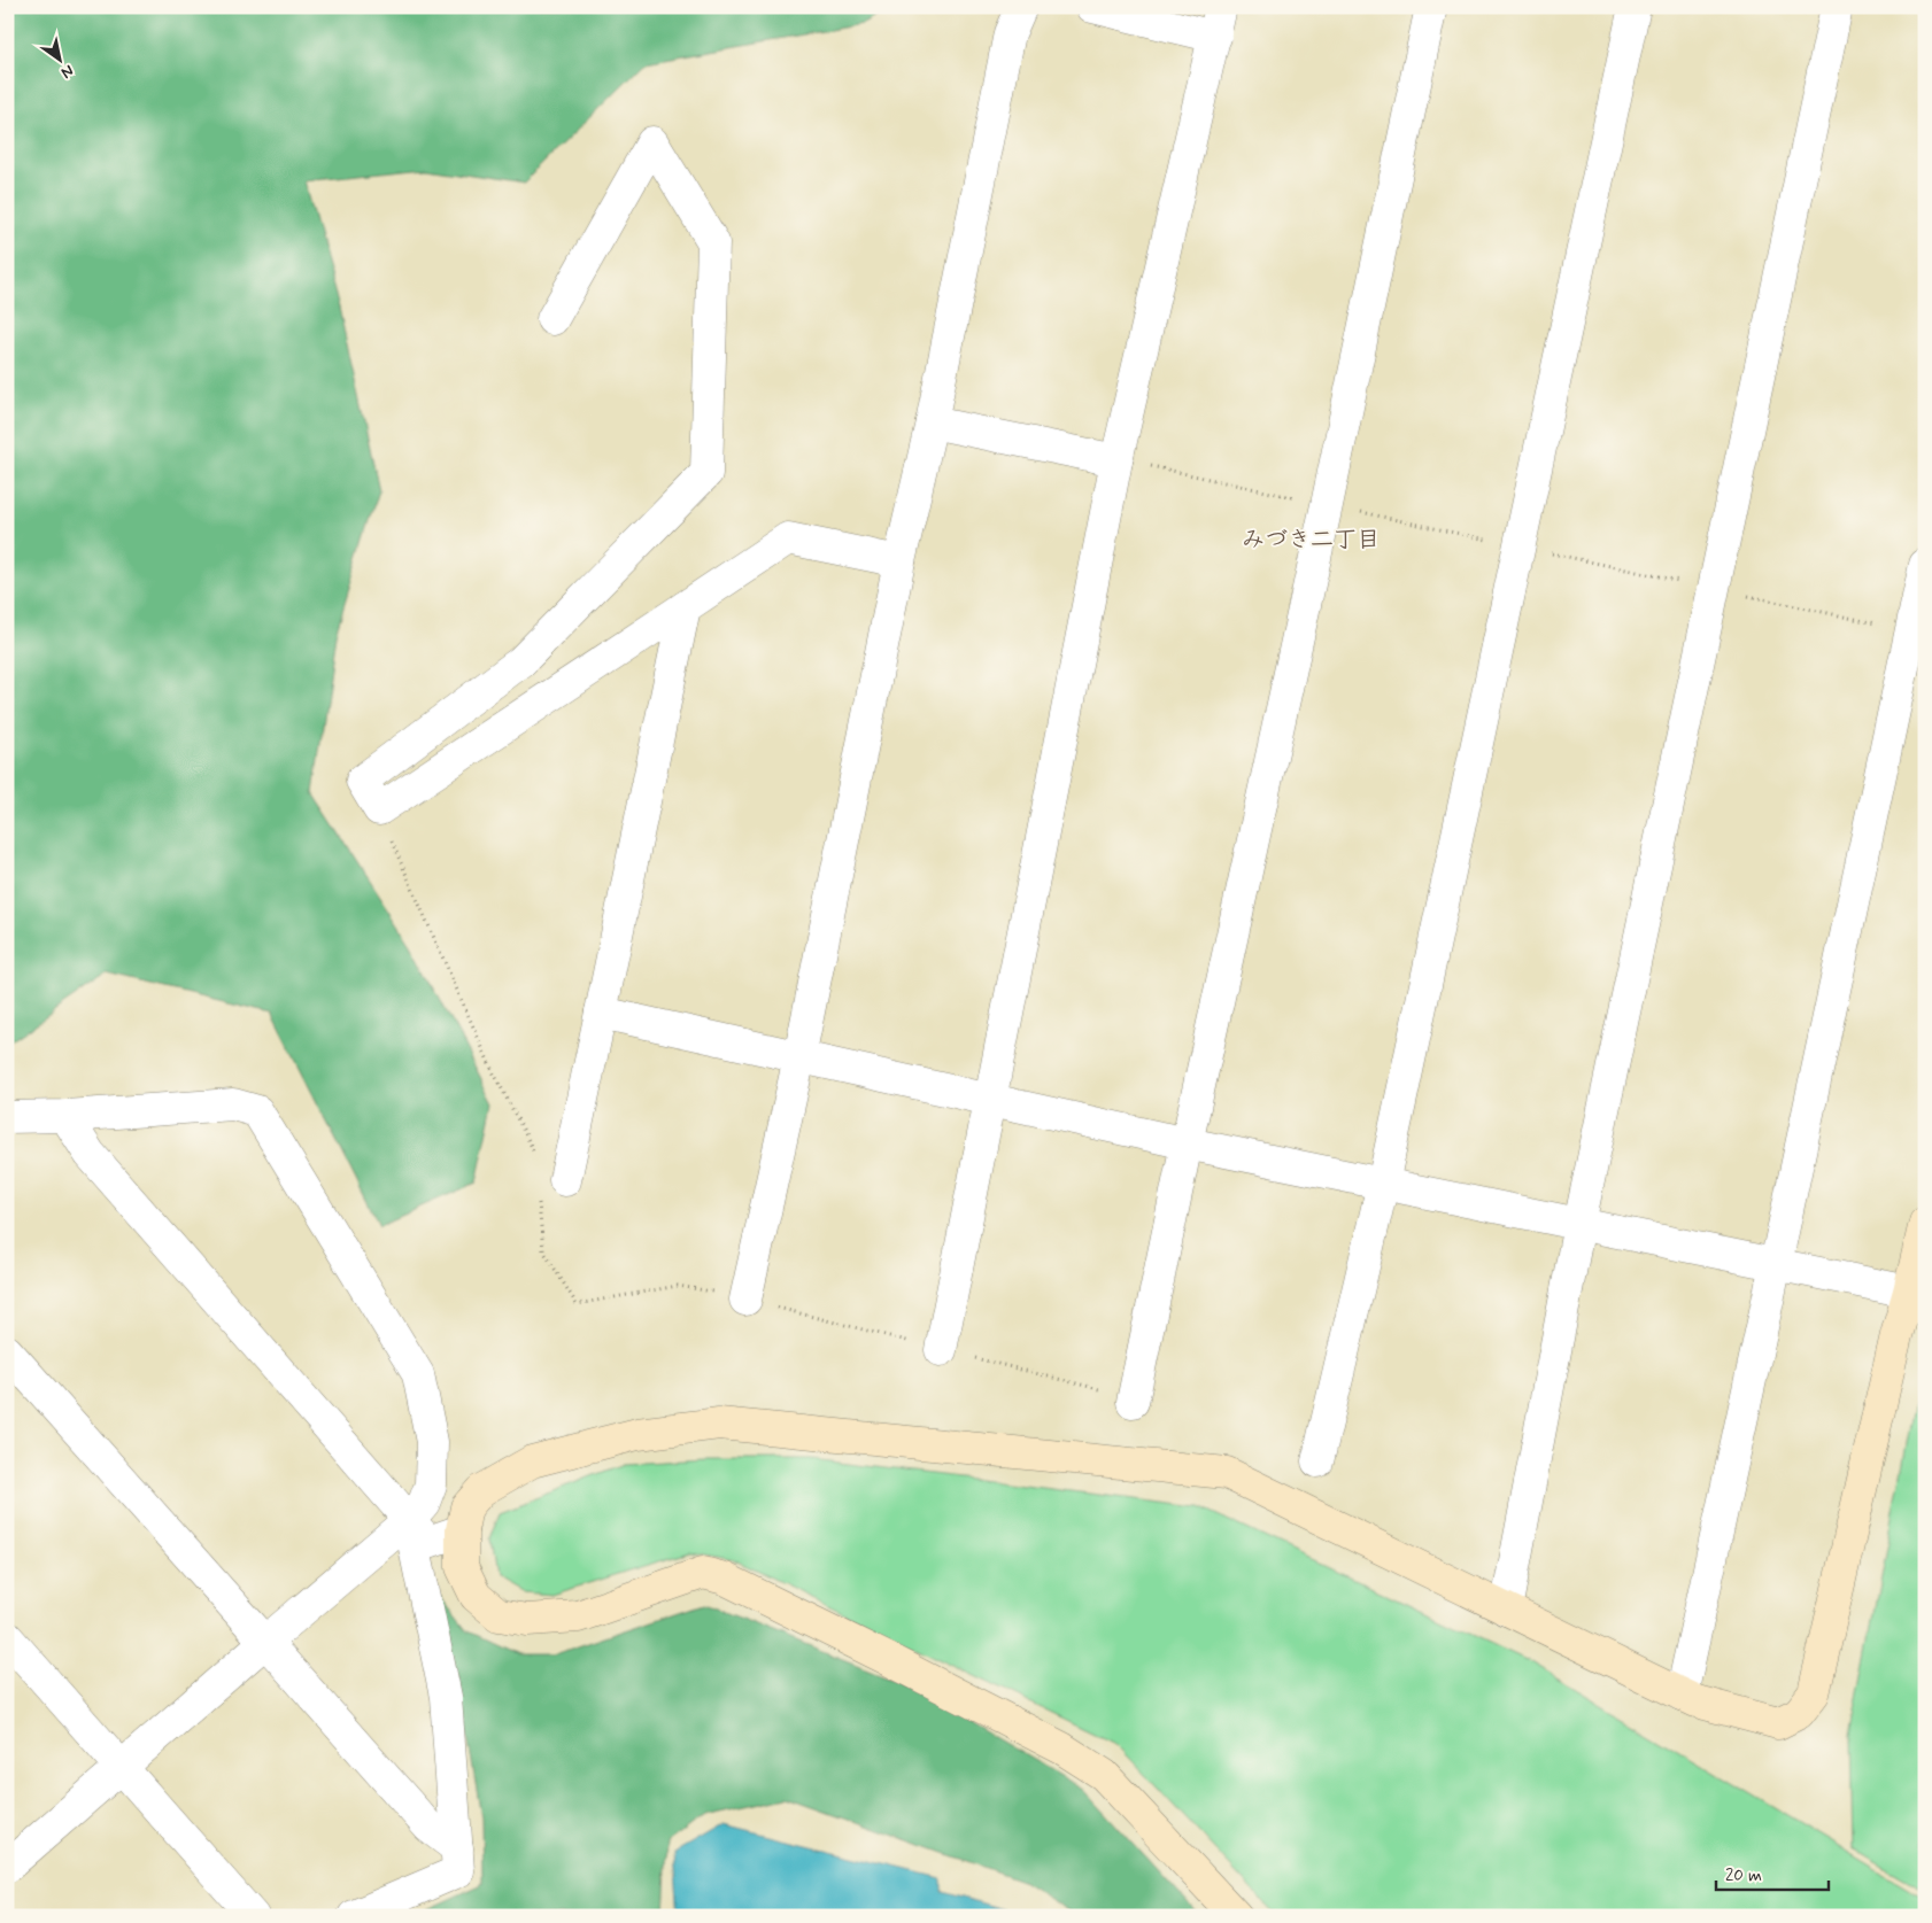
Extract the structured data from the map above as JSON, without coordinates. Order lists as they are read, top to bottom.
{
  "districts": ["みづき二丁目"],
  "scale_bar": "20 m",
  "north": "bottom right"
}
